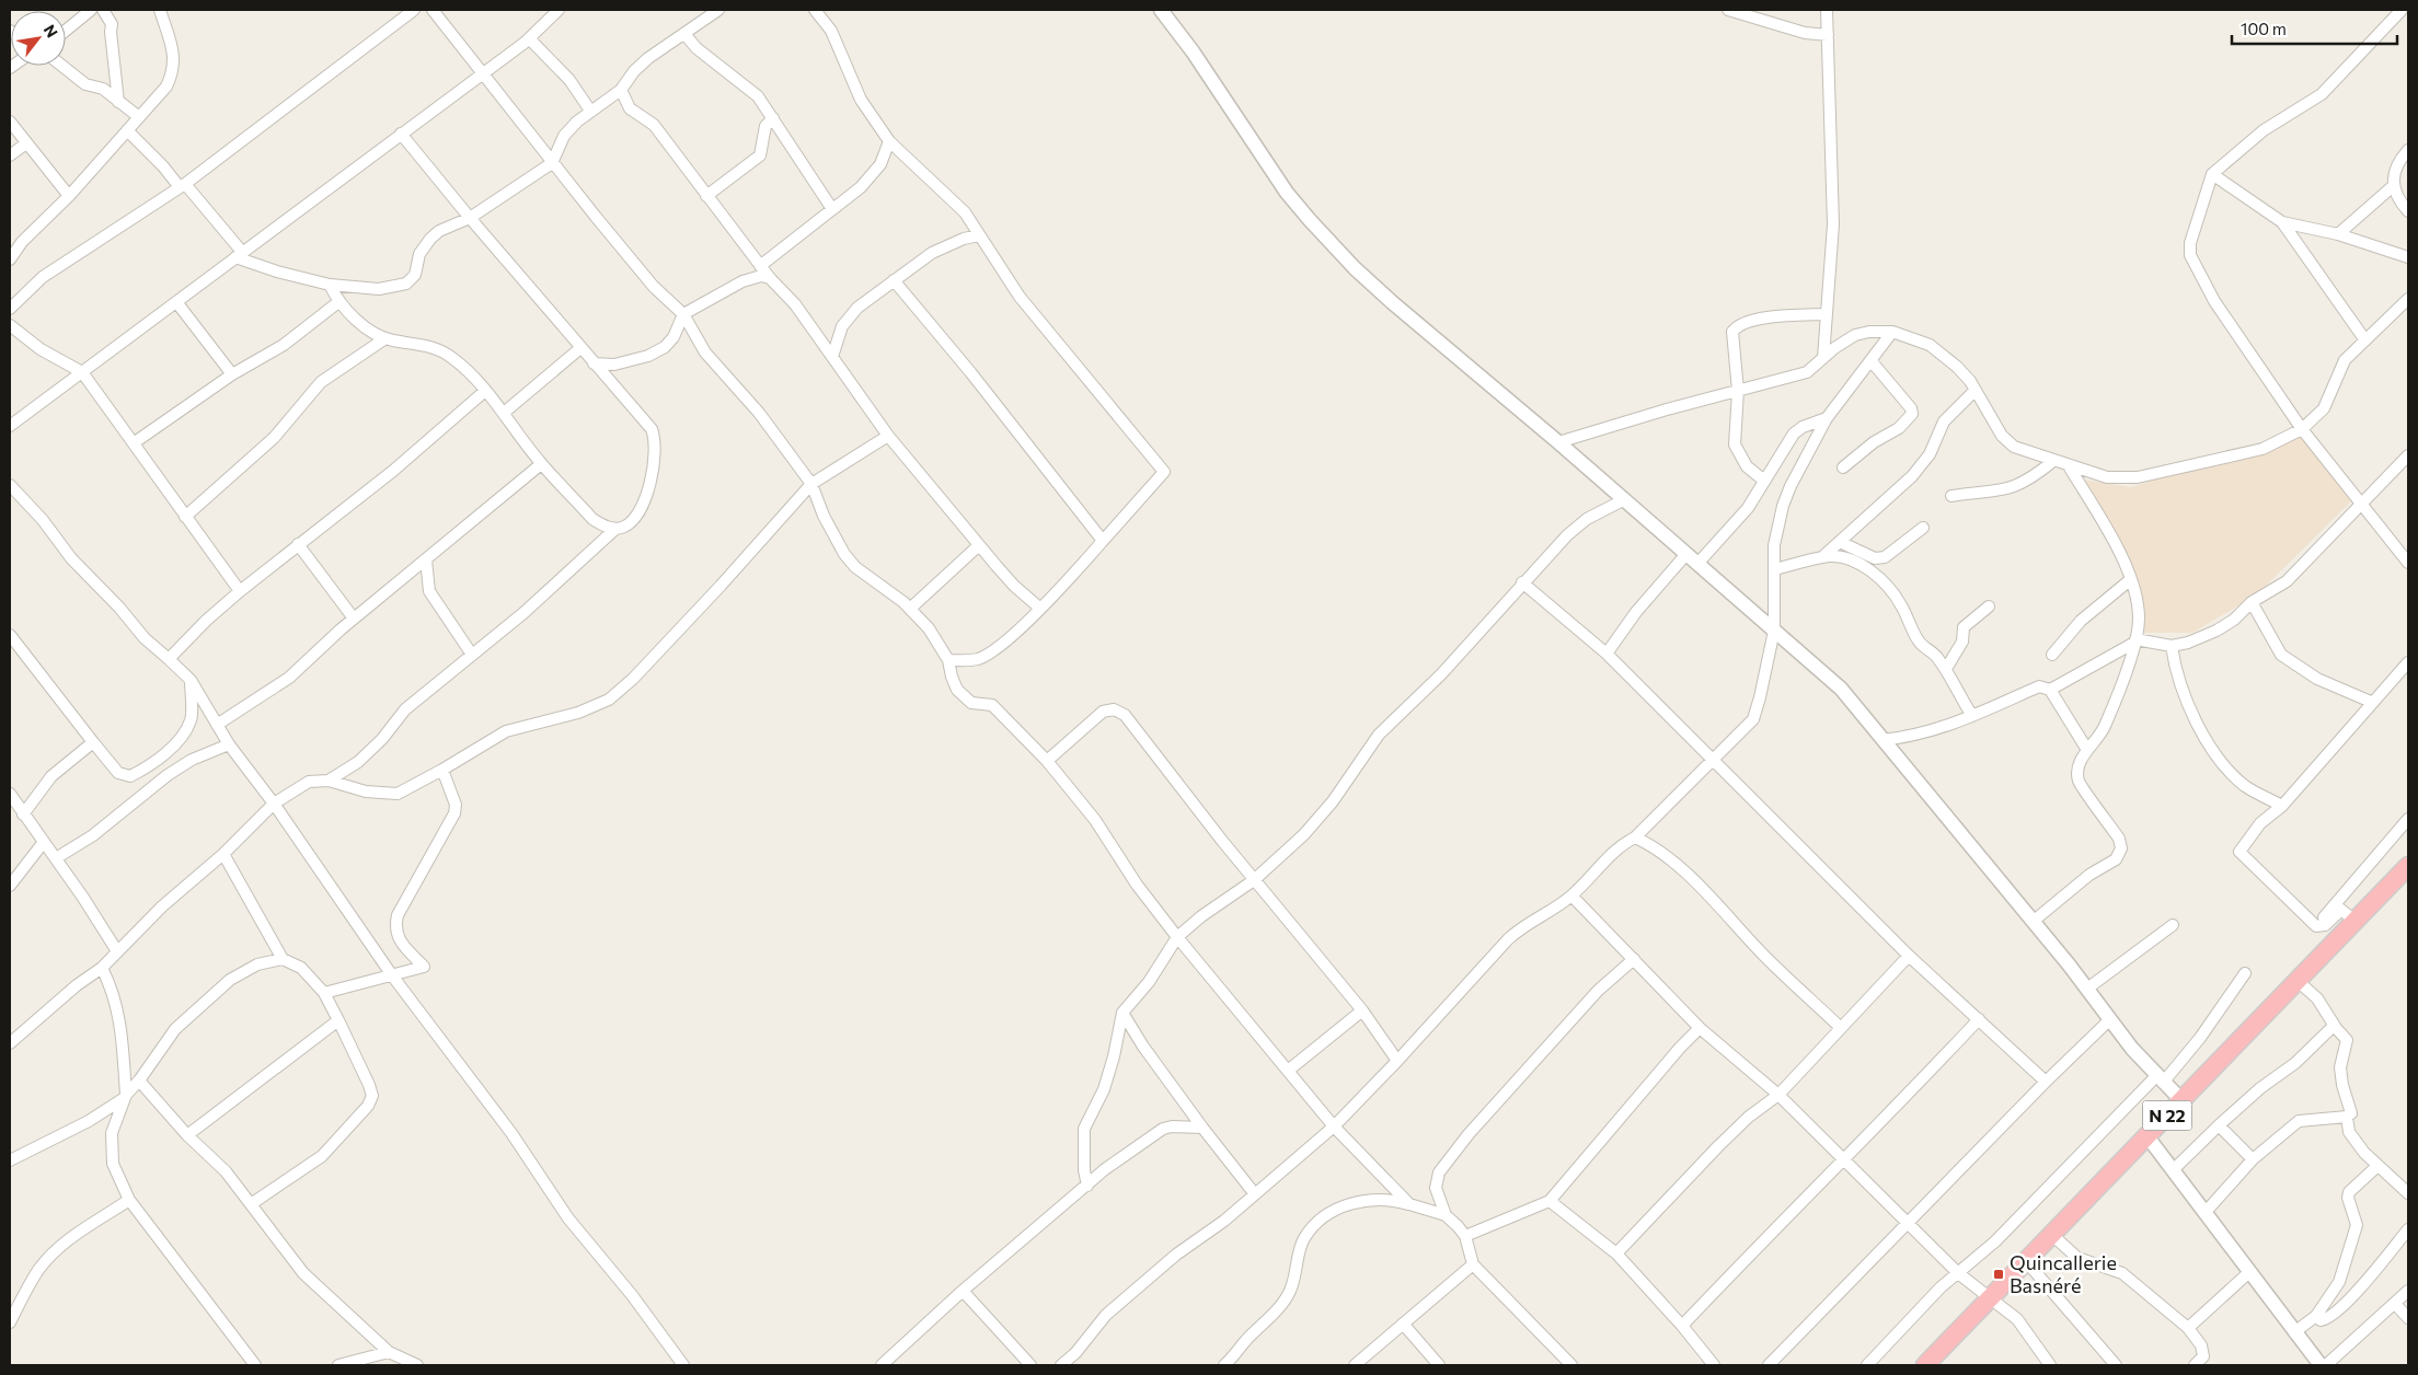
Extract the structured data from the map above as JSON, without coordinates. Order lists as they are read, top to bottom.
{
  "streets": {
    "main road": ["N 22"]
  },
  "places": {
    "transit": ["Quincallerie Basnéré"]
  },
  "scale_bar": "100 m",
  "north": "top right"
}
